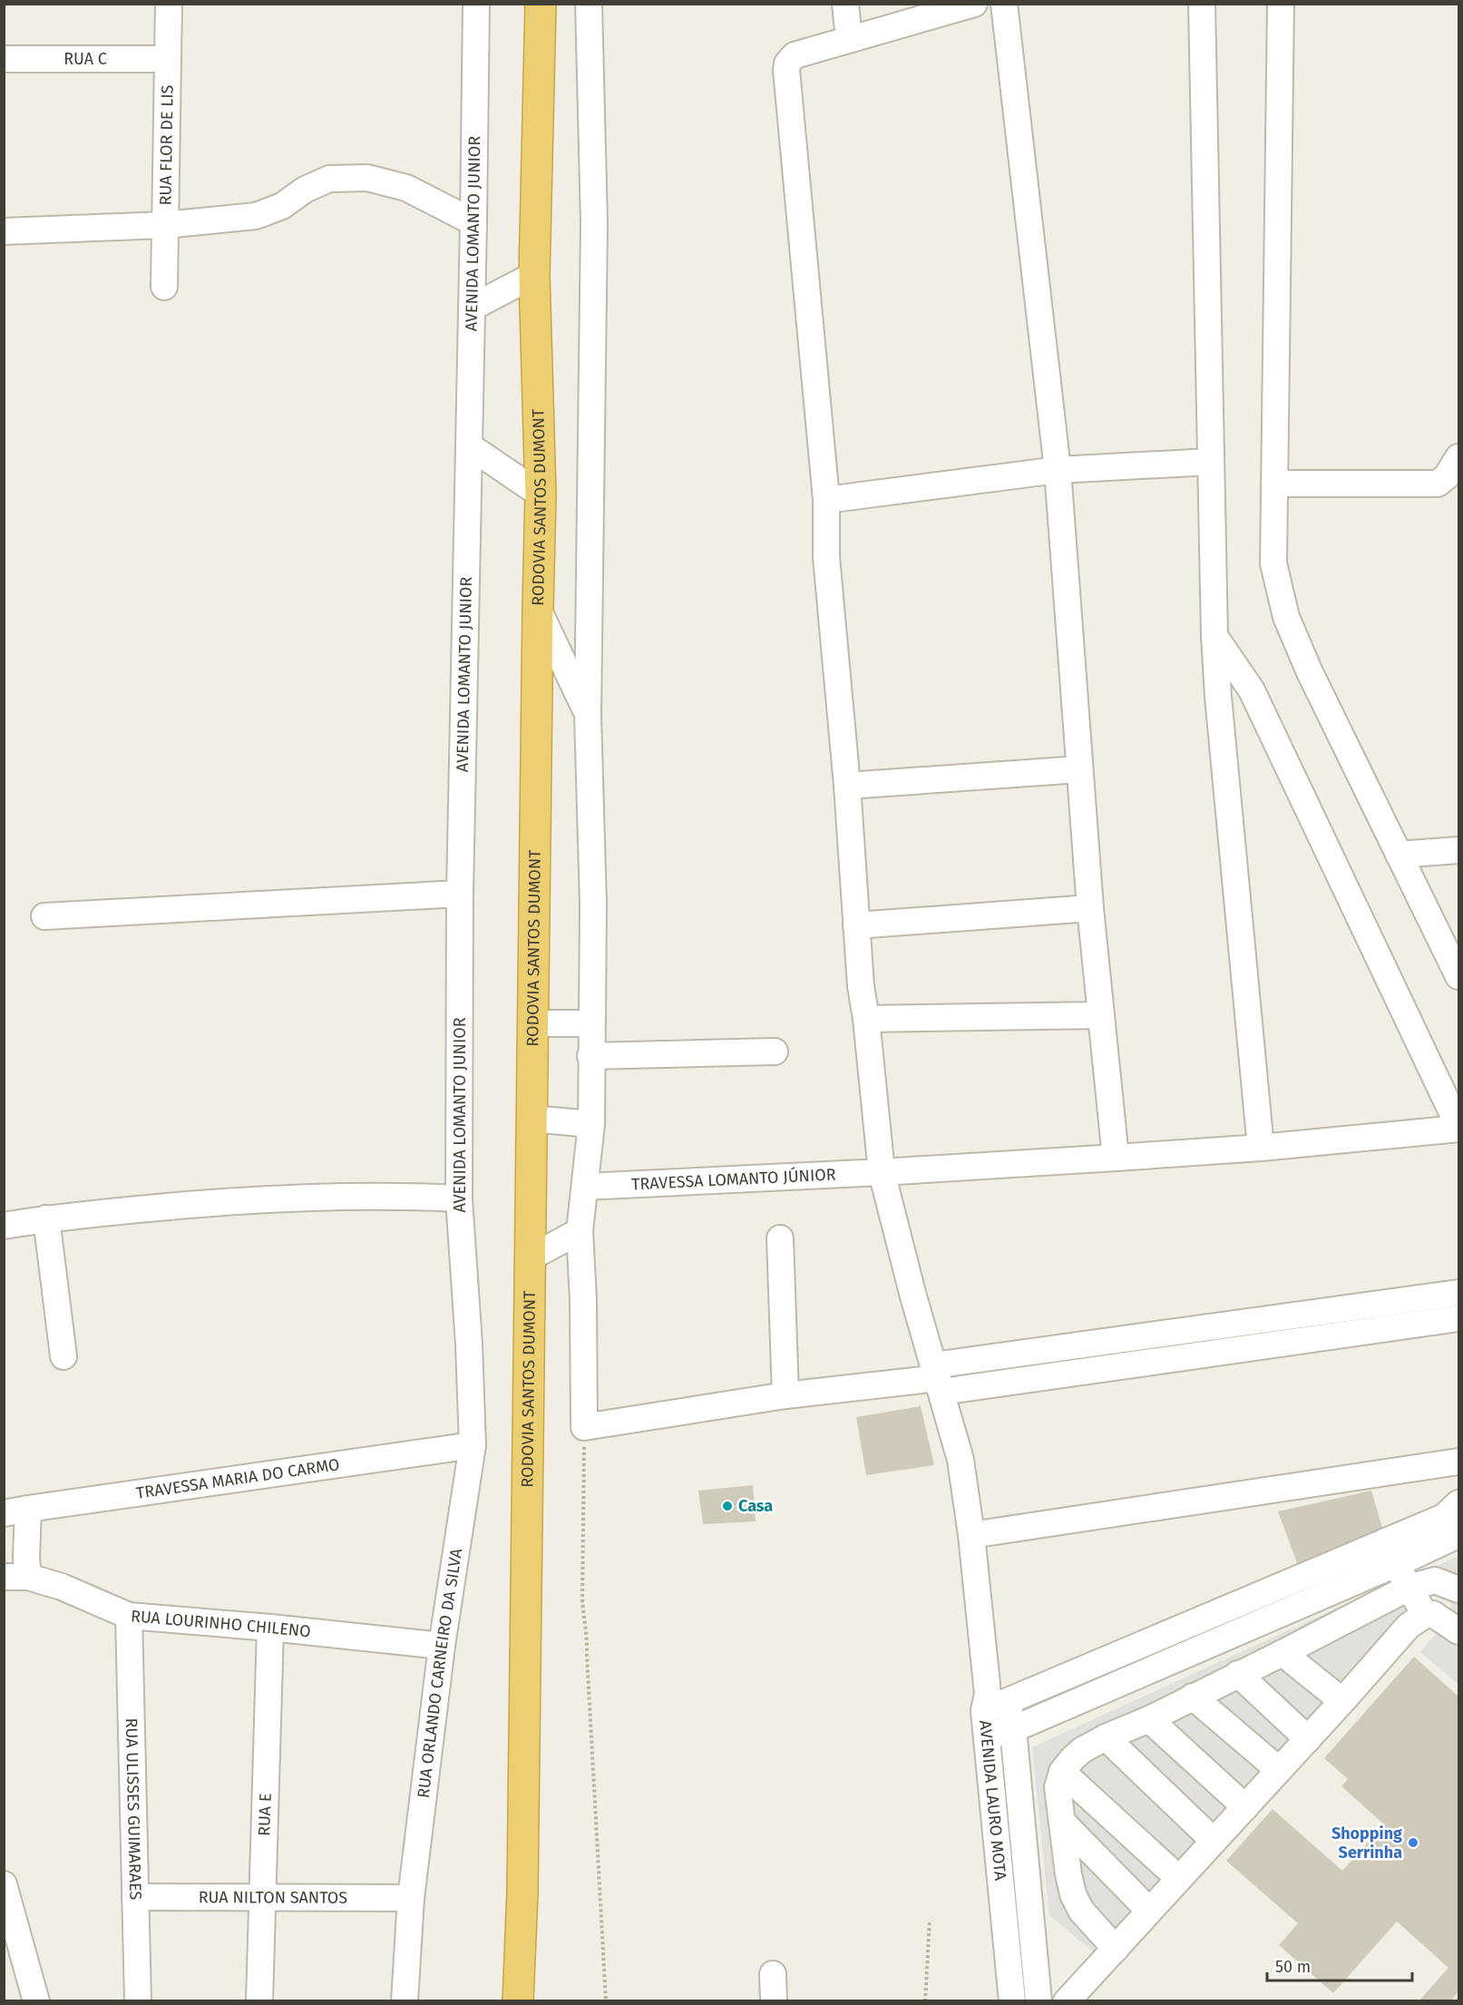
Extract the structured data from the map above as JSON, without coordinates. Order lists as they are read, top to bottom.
{
  "streets": {
    "highway": ["RODOVIA SANTOS DUMONT"],
    "street": [
      "RUA C",
      "RUA FLOR DE LIS",
      "AVENIDA LOMANTO JUNIOR",
      "TRAVESSA LOMANTO JÚNIOR",
      "TRAVESSA MARIA DO CARMO",
      "RUA LOURINHO CHILENO",
      "RUA ORLANDO CARNEIRO DA SILVA",
      "AVENIDA LAURO MOTA",
      "RUA ULISSES GUIMARAES",
      "RUA E",
      "RUA NILTON SANTOS"
    ]
  },
  "crossings": [
    ["RUA C", "RUA FLOR DE LIS"],
    ["AVENIDA LOMANTO JUNIOR", "RUA ORLANDO CARNEIRO DA SILVA"],
    ["TRAVESSA MARIA DO CARMO", "RUA ORLANDO CARNEIRO DA SILVA"],
    ["RUA LOURINHO CHILENO", "RUA ORLANDO CARNEIRO DA SILVA"],
    ["RUA LOURINHO CHILENO", "RUA ULISSES GUIMARAES"],
    ["RUA LOURINHO CHILENO", "RUA E"],
    ["RUA ORLANDO CARNEIRO DA SILVA", "RUA NILTON SANTOS"],
    ["RUA ULISSES GUIMARAES", "RUA NILTON SANTOS"],
    ["RUA E", "RUA NILTON SANTOS"]
  ],
  "places": ["Casa", "Shopping Serrinha"],
  "scale_bar": "50 m"
}
